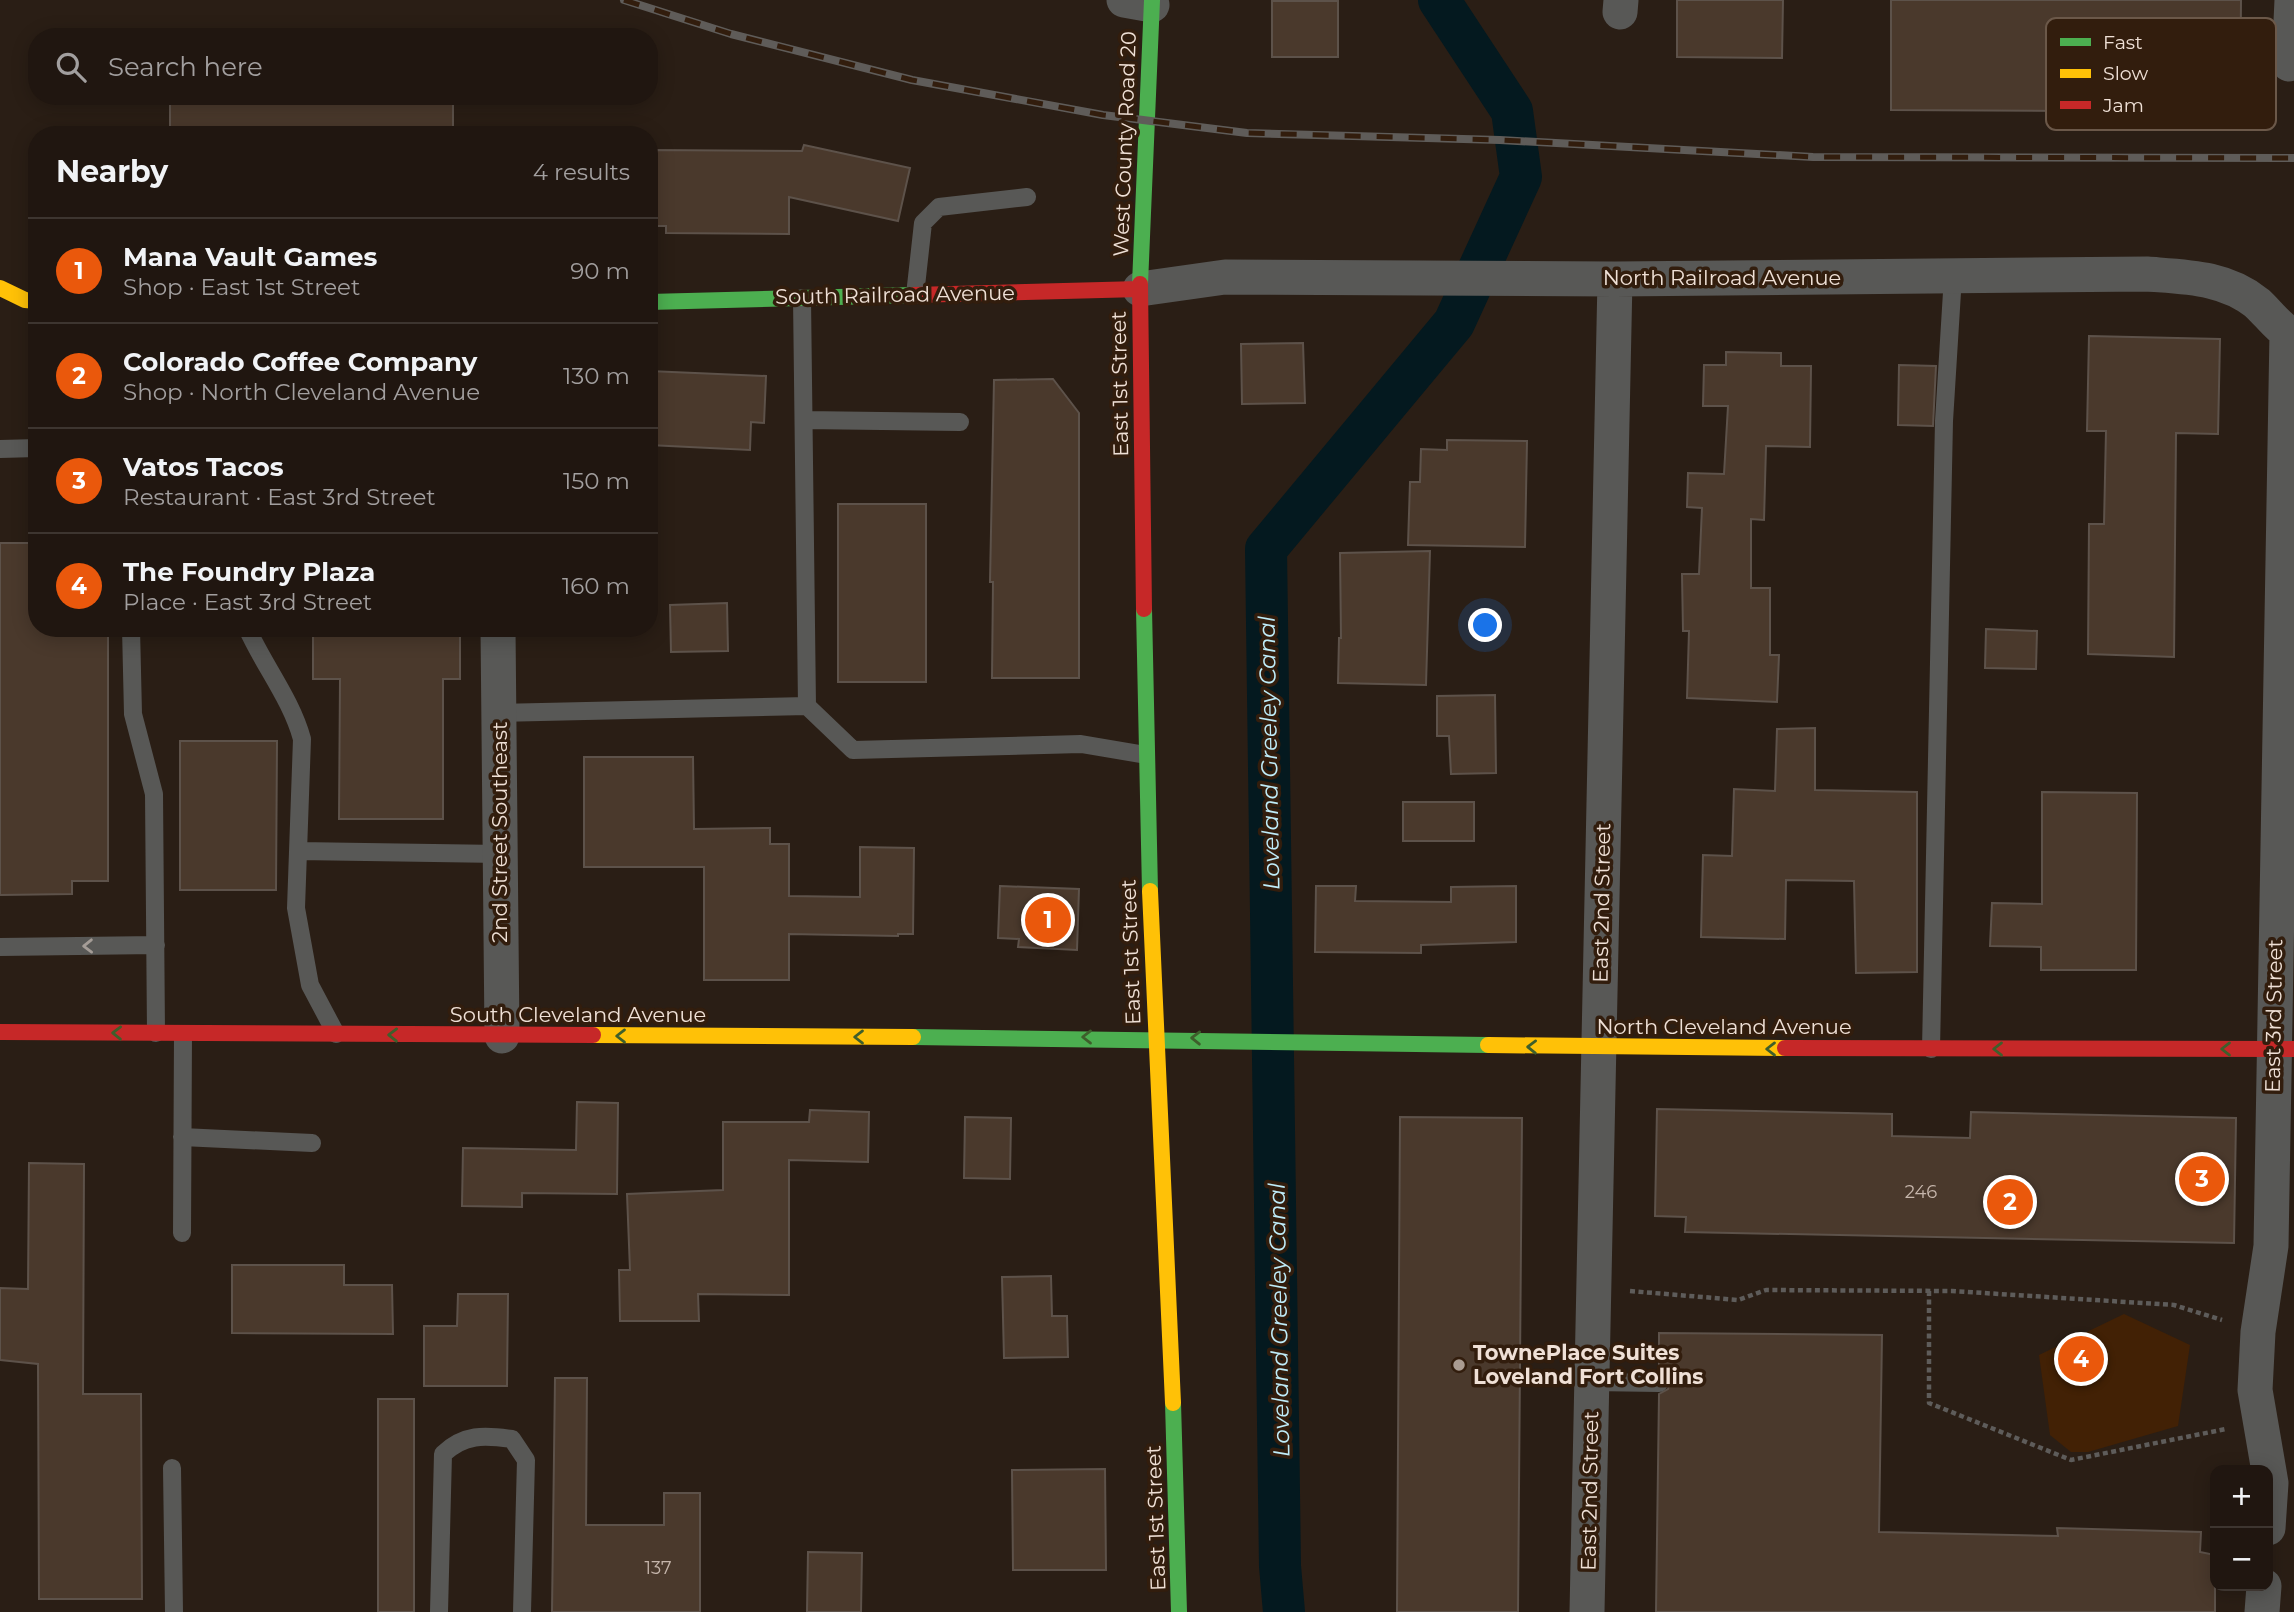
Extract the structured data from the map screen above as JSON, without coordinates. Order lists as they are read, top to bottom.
{
  "streets": {
    "main road": [
      "West County Road 20",
      "South Railroad Avenue",
      "East 1st Street",
      "South Cleveland Avenue",
      "North Cleveland Avenue"
    ],
    "street": [
      "North Railroad Avenue",
      "2nd Street Southeast",
      "East 2nd Street",
      "East 3rd Street"
    ]
  },
  "crossings": [
    ["West County Road 20", "North Railroad Avenue"],
    ["West County Road 20", "South Railroad Avenue"],
    ["West County Road 20", "East 1st Street"],
    ["North Railroad Avenue", "South Railroad Avenue"],
    ["North Railroad Avenue", "East 1st Street"],
    ["North Railroad Avenue", "East 2nd Street"],
    ["North Railroad Avenue", "East 3rd Street"],
    ["South Railroad Avenue", "East 1st Street"],
    ["East 1st Street", "South Cleveland Avenue"],
    ["East 1st Street", "North Cleveland Avenue"],
    ["2nd Street Southeast", "South Cleveland Avenue"],
    ["East 2nd Street", "North Cleveland Avenue"],
    ["South Cleveland Avenue", "North Cleveland Avenue"],
    ["East 3rd Street", "North Cleveland Avenue"]
  ],
  "one_way": ["South Cleveland Avenue", "North Cleveland Avenue"],
  "water": ["Loveland Greeley Canal"],
  "places": ["TownePlace Suites Loveland Fort Collins"],
  "house_numbers": ["246", "137"],
  "legend": ["Fast", "Slow", "Jam"],
  "page": {
    "search": "Search here",
    "heading": ["Nearby", "4 results"],
    "list": [
      {
        "mark": "1",
        "name": "Mana Vault Games",
        "note": "Shop · East 1st Street",
        "value": "90 m"
      },
      {
        "mark": "2",
        "name": "Colorado Coffee Company",
        "note": "Shop · North Cleveland Avenue",
        "value": "130 m"
      },
      {
        "mark": "3",
        "name": "Vatos Tacos",
        "note": "Restaurant · East 3rd Street",
        "value": "150 m"
      },
      {
        "mark": "4",
        "name": "The Foundry Plaza",
        "note": "Place · East 3rd Street",
        "value": "160 m"
      }
    ],
    "pins": [
      "1",
      "3",
      "2",
      "4"
    ],
    "map_buttons": ["+", "−"]
  }
}
